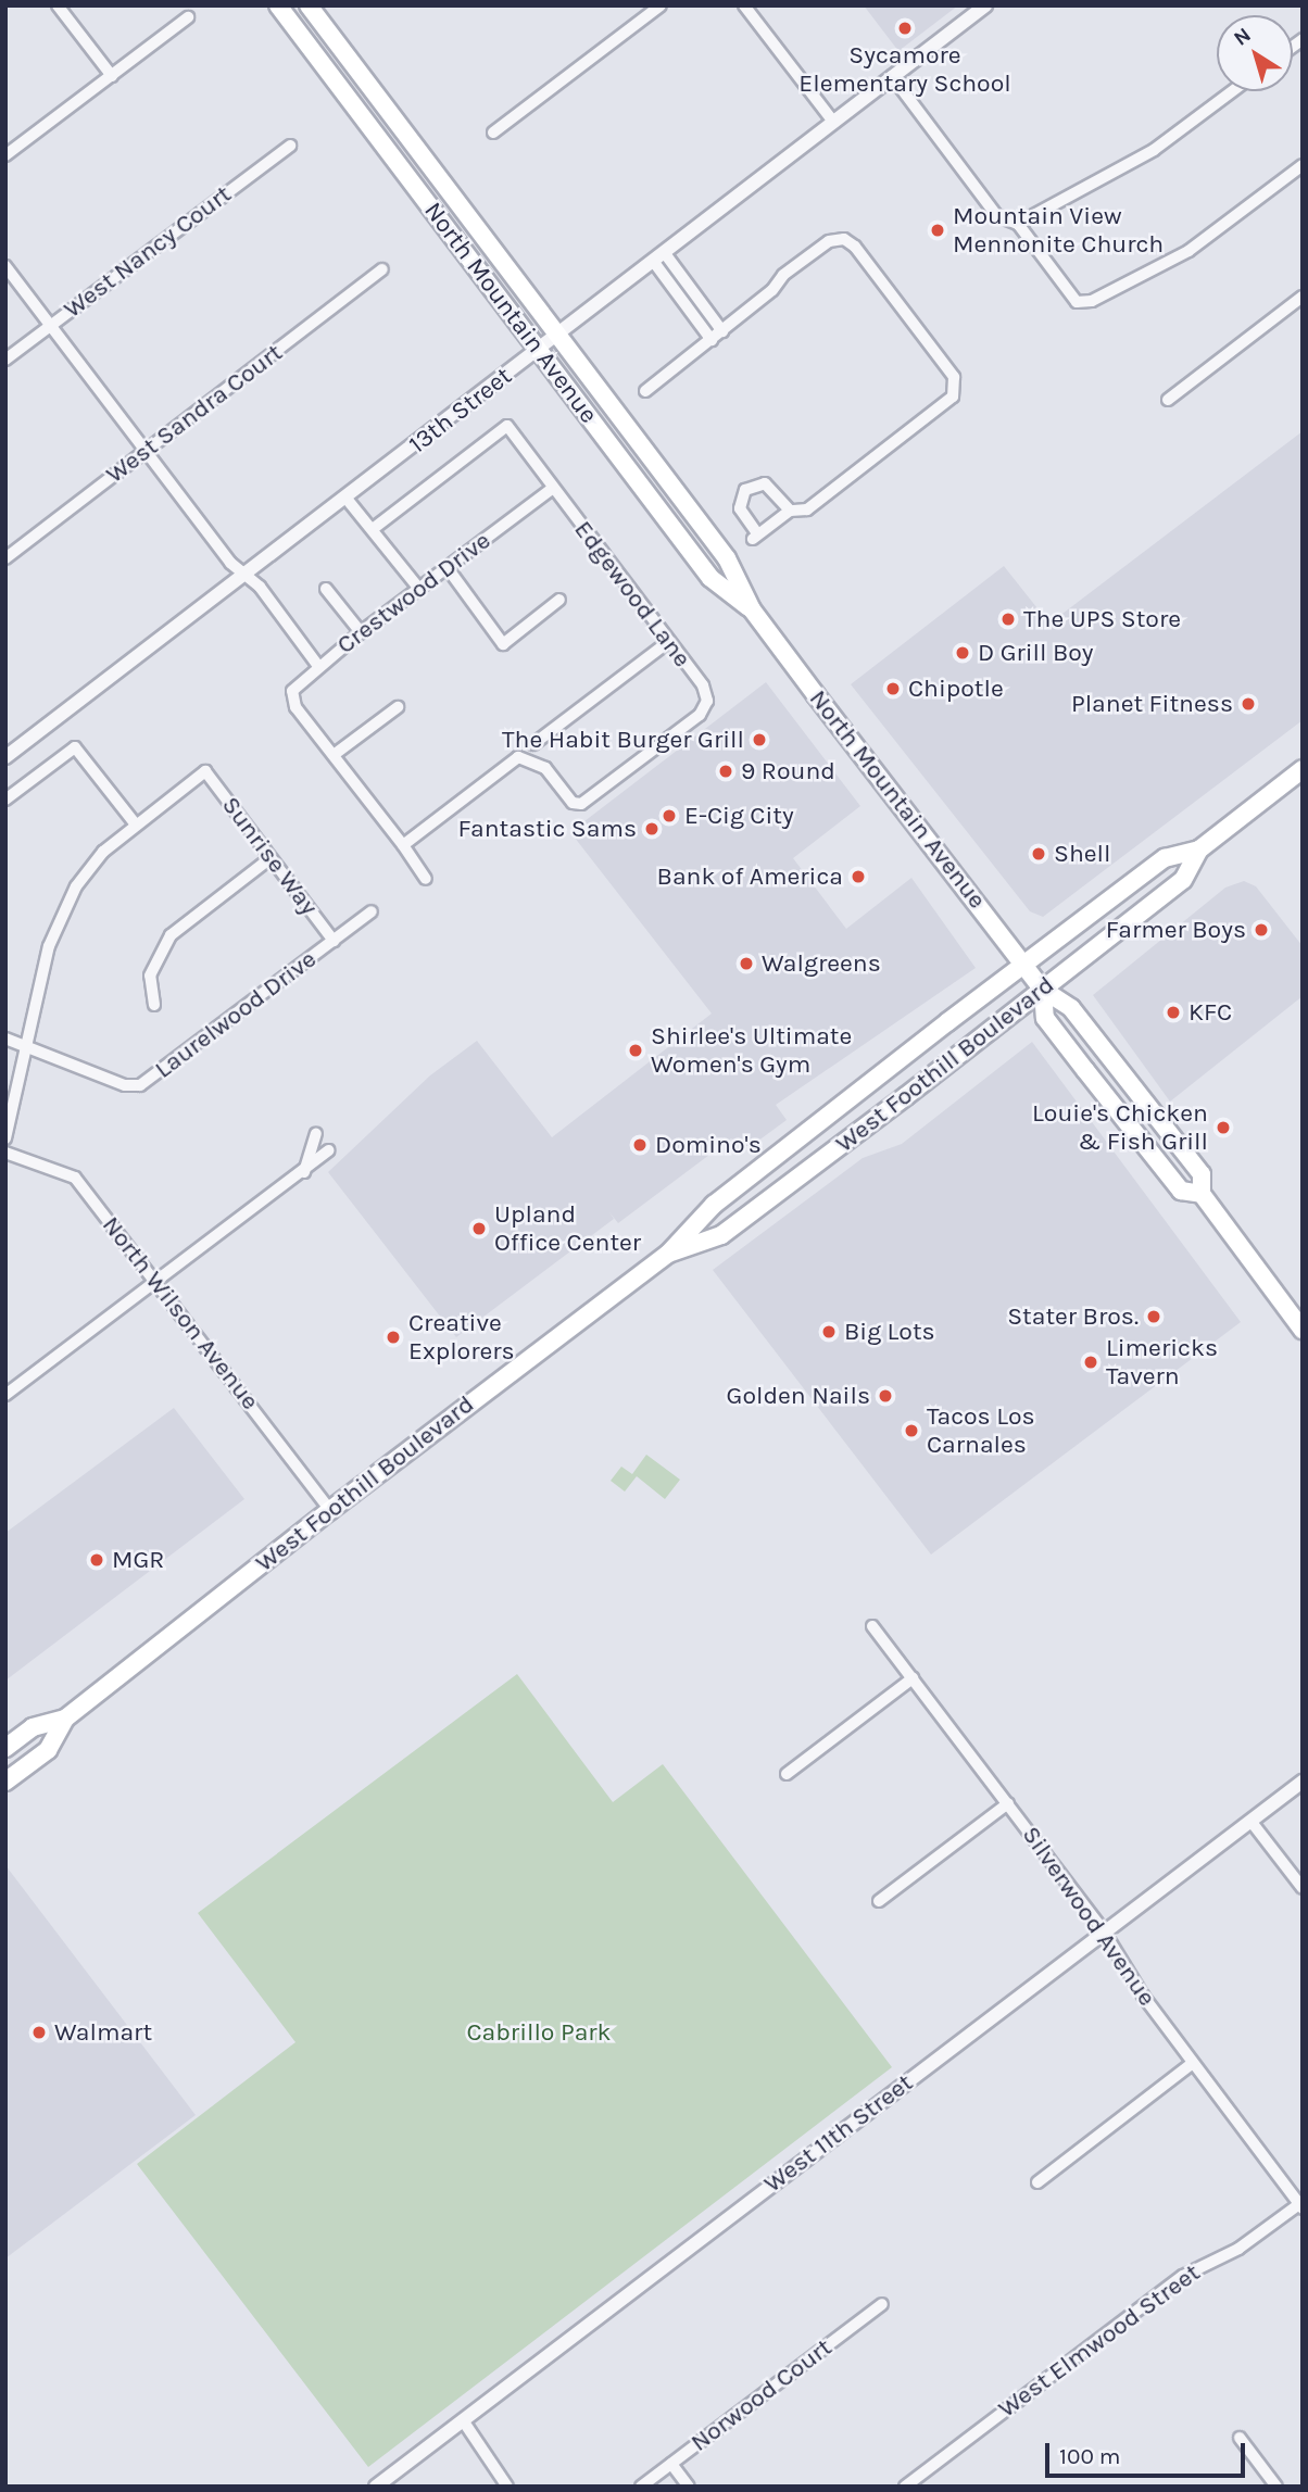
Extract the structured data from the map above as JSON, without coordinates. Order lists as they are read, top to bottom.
{
  "streets": {
    "main road": ["North Mountain Avenue", "West Foothill Boulevard"],
    "street": [
      "West Nancy Court",
      "13th Street",
      "West Sandra Court",
      "Crestwood Drive",
      "Edgewood Lane",
      "Sunrise Way",
      "Laurelwood Drive",
      "North Wilson Avenue",
      "Silverwood Avenue",
      "West 11th Street",
      "West Elmwood Street",
      "Norwood Court"
    ]
  },
  "crossings": [
    ["North Mountain Avenue", "13th Street"],
    ["North Mountain Avenue", "West Foothill Boulevard"],
    ["Crestwood Drive", "Edgewood Lane"],
    ["Sunrise Way", "Laurelwood Drive"],
    ["West Foothill Boulevard", "North Wilson Avenue"],
    ["Silverwood Avenue", "West 11th Street"],
    ["Silverwood Avenue", "West Elmwood Street"]
  ],
  "parks": ["Cabrillo Park"],
  "places": [
    "Sycamore Elementary School",
    "Mountain View Mennonite Church",
    "The UPS Store",
    "D Grill Boy",
    "Chipotle",
    "Planet Fitness",
    "The Habit Burger Grill",
    "9 Round",
    "E-Cig City",
    "Fantastic Sams",
    "Shell",
    "Bank of America",
    "Farmer Boys",
    "Walgreens",
    "KFC",
    "Shirlee's Ultimate Women's Gym",
    "Louie's Chicken & Fish Grill",
    "Domino's",
    "Upland Office Center",
    "Stater Bros.",
    "Big Lots",
    "Creative Explorers",
    "Limericks Tavern",
    "Golden Nails",
    "Tacos Los Carnales",
    "MGR",
    "Walmart"
  ],
  "scale_bar": "100 m",
  "north": "top left"
}
